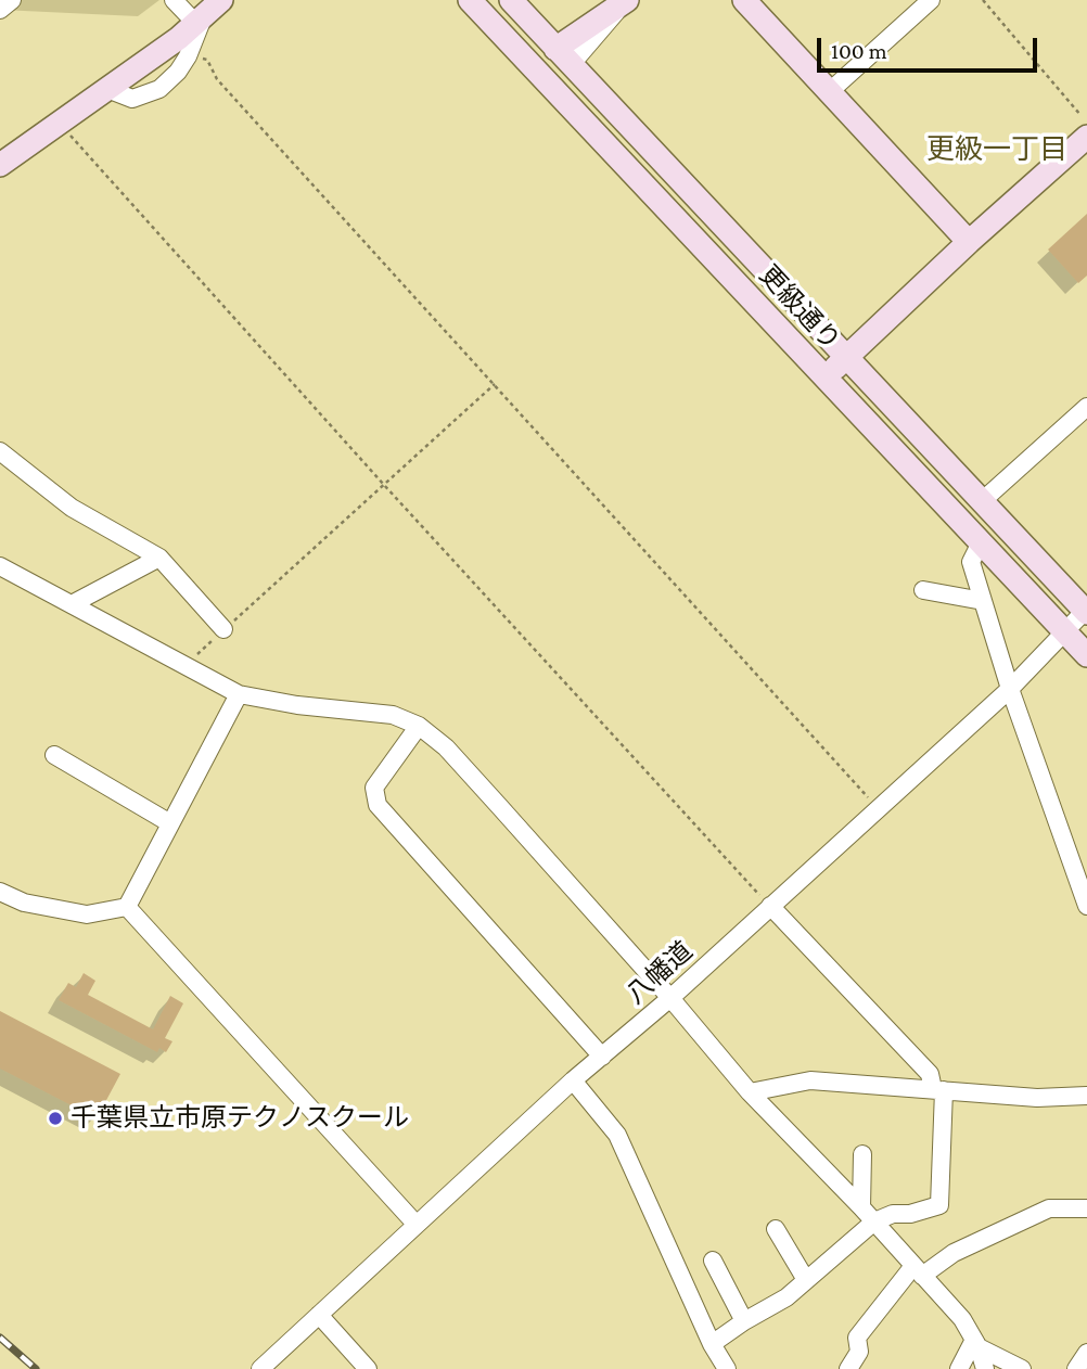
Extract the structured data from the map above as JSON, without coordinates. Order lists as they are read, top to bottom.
{
  "streets": {
    "street": ["更級通り", "八幡道"]
  },
  "crossings": [
    ["更級通り", "八幡道"]
  ],
  "districts": ["更級一丁目"],
  "places": ["千葉県立市原テクノスクール"],
  "scale_bar": "100 m"
}
